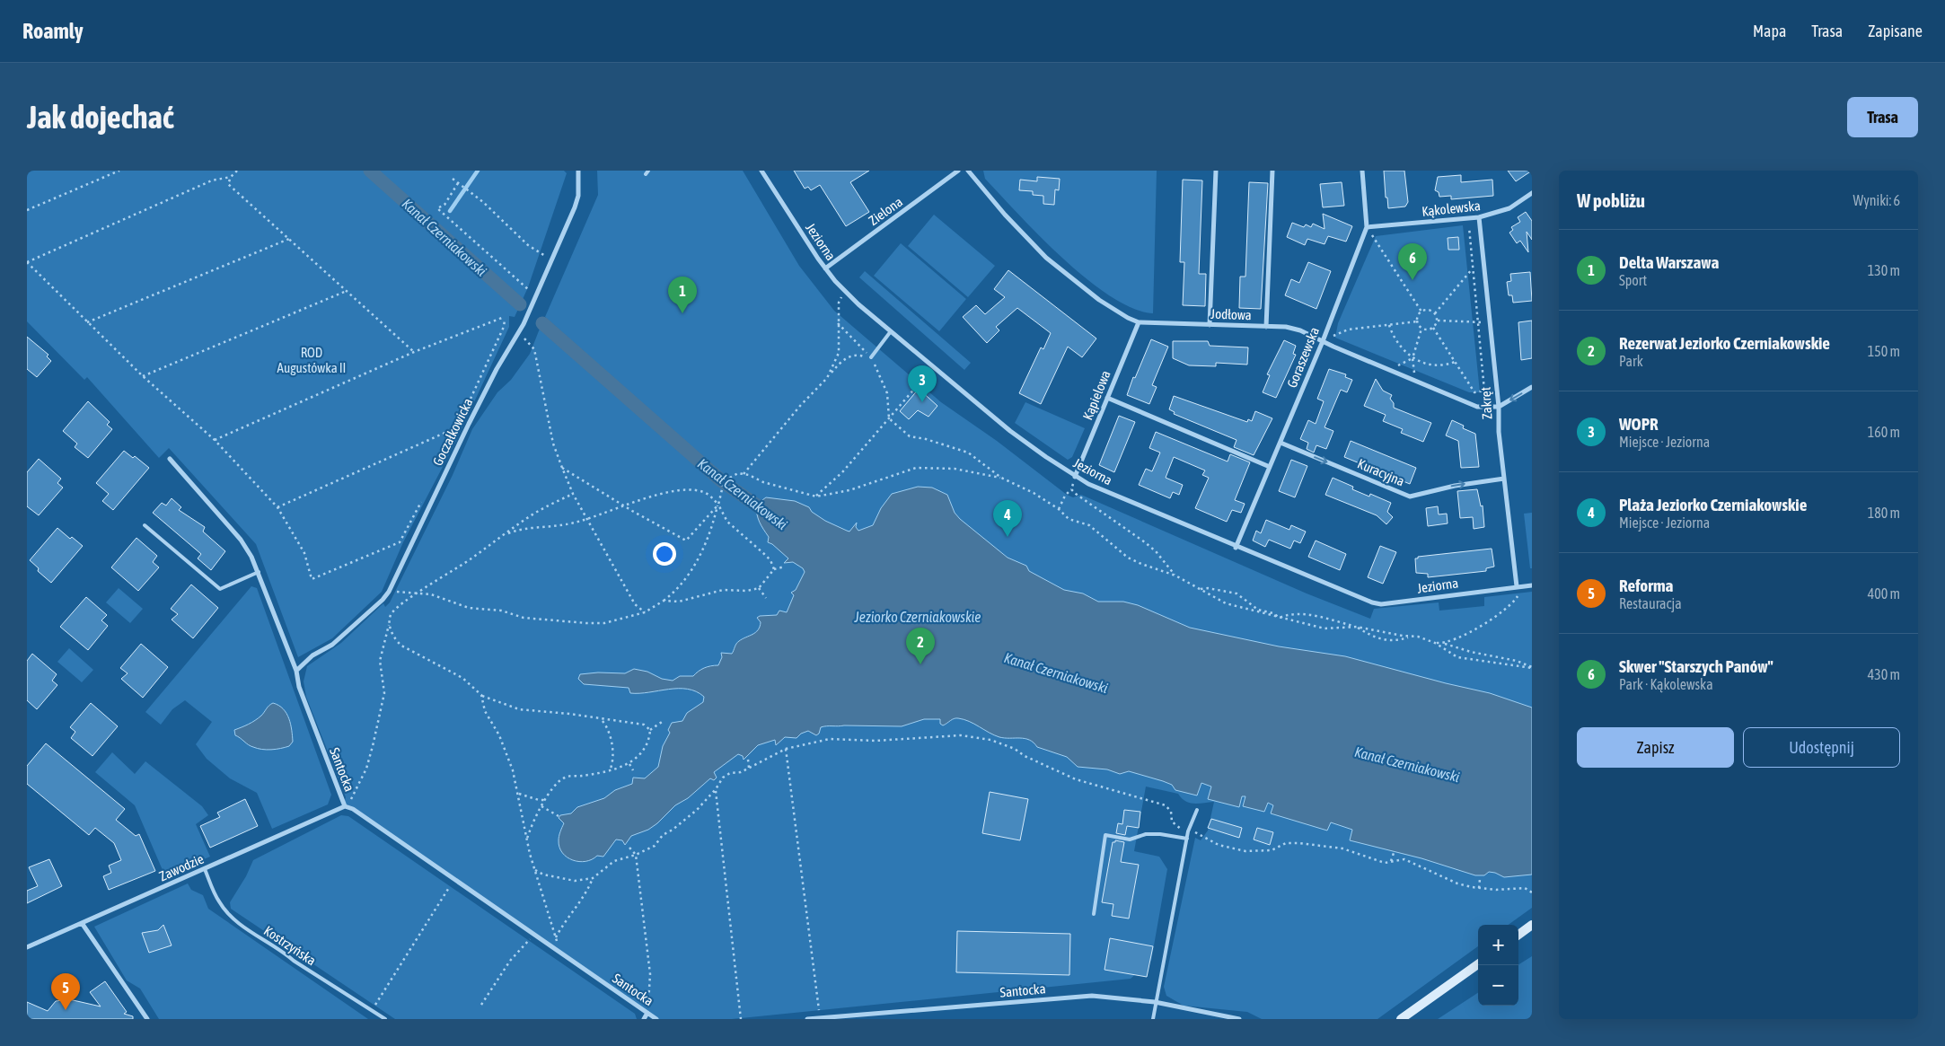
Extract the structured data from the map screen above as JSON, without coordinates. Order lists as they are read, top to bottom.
{
  "streets": {
    "street": [
      "Kąkolewska",
      "Zielona",
      "Jeziorna",
      "Jodłowa",
      "Goraszewska",
      "Kąpielowa",
      "Zakręt",
      "Goczałkowicka",
      "Kuracyjna",
      "Santocka",
      "Zawodzie"
    ],
    "lane": ["Kostrzyńska"]
  },
  "crossings": [
    ["Kąkolewska", "Goraszewska"],
    ["Kąkolewska", "Zakręt"],
    ["Zielona", "Jeziorna"],
    ["Jeziorna", "Goraszewska"],
    ["Jeziorna", "Kąpielowa"],
    ["Jeziorna", "Zakręt"],
    ["Jodłowa", "Goraszewska"],
    ["Jodłowa", "Kąpielowa"],
    ["Jodłowa", "Zakręt"],
    ["Goraszewska", "Kuracyjna"],
    ["Zakręt", "Kuracyjna"],
    ["Goczałkowicka", "Santocka"],
    ["Santocka", "Zawodzie"],
    ["Zawodzie", "Kostrzyńska"]
  ],
  "one_way": ["Kuracyjna"],
  "water": ["Kanał Czerniakowski", "Jeziorko Czerniakowskie"],
  "parks": ["ROD Augustówka II"],
  "page": {
    "header": "Roamly",
    "nav": ["Mapa", "Trasa", "Zapisane"],
    "buttons": [
      "Trasa",
      ["Zapisz", "Udostępnij"]
    ],
    "title": "Jak dojechać",
    "heading": ["W pobliżu", "Wyniki: 6"],
    "list": [
      {
        "mark": "1",
        "name": "Delta Warszawa",
        "note": "Sport",
        "value": "130 m"
      },
      {
        "mark": "2",
        "name": "Rezerwat Jeziorko Czerniakowskie",
        "note": "Park",
        "value": "150 m"
      },
      {
        "mark": "3",
        "name": "WOPR",
        "note": "Miejsce · Jeziorna",
        "value": "160 m"
      },
      {
        "mark": "4",
        "name": "Plaża Jeziorko Czerniakowskie",
        "note": "Miejsce · Jeziorna",
        "value": "180 m"
      },
      {
        "mark": "5",
        "name": "Reforma",
        "note": "Restauracja",
        "value": "400 m"
      },
      {
        "mark": "6",
        "name": "Skwer \"Starszych Panów\"",
        "note": "Park · Kąkolewska",
        "value": "430 m"
      }
    ],
    "pins": [
      "6",
      "1",
      "3",
      "4",
      "2",
      "5"
    ],
    "map_buttons": ["+", "−"]
  }
}
